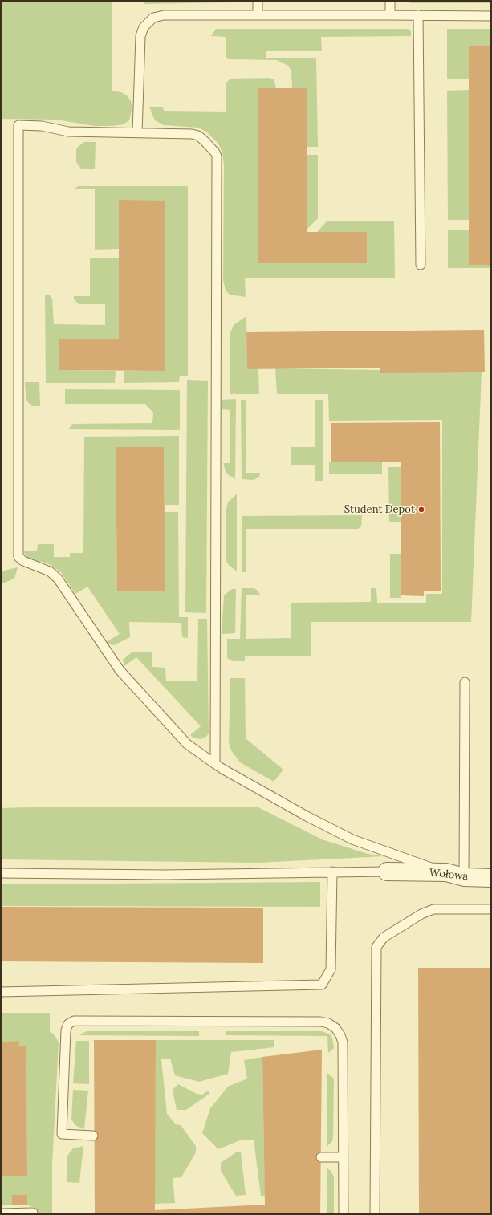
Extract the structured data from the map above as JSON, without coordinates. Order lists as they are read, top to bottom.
{
  "streets": {
    "street": ["Wołowa"]
  },
  "places": ["Student Depot"]
}
